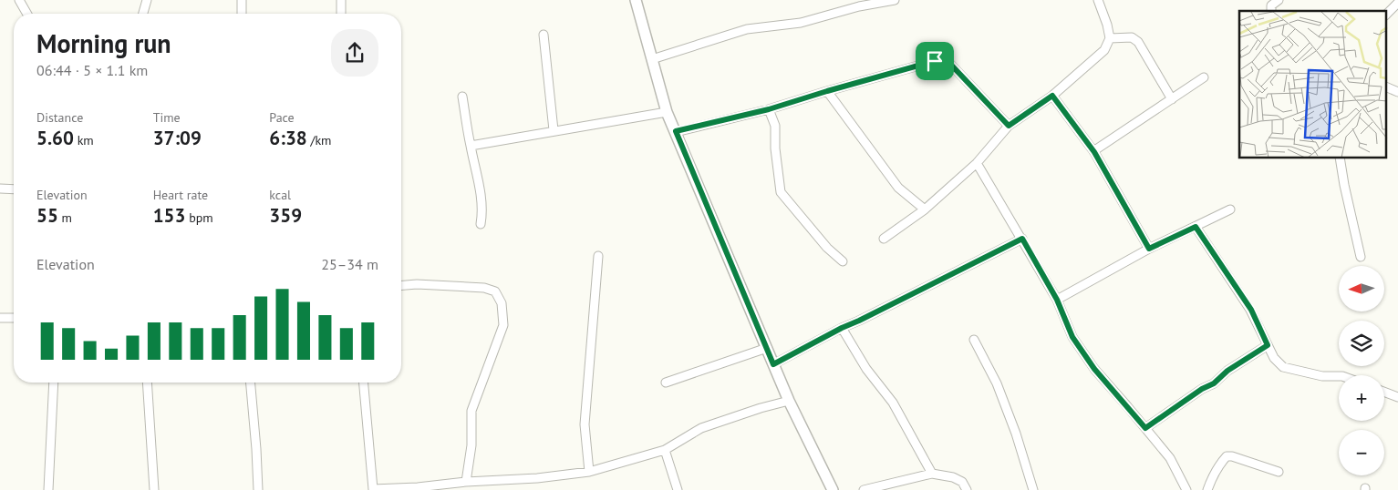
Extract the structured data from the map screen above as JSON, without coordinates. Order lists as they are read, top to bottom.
{
  "north": "left",
  "page": {
    "heading": ["Morning run", "06:44 · 5 × 1.1 km"],
    "stats": [
      ["Distance", "5.60 km"],
      ["Time", "37:09"],
      ["Pace", "6:38 /km"],
      ["Elevation", "55 m"],
      ["Heart rate", "153 bpm"],
      ["kcal", "359"]
    ],
    "chart": ["Elevation", "25–34 m"],
    "map_buttons": ["+", "−"]
  }
}
